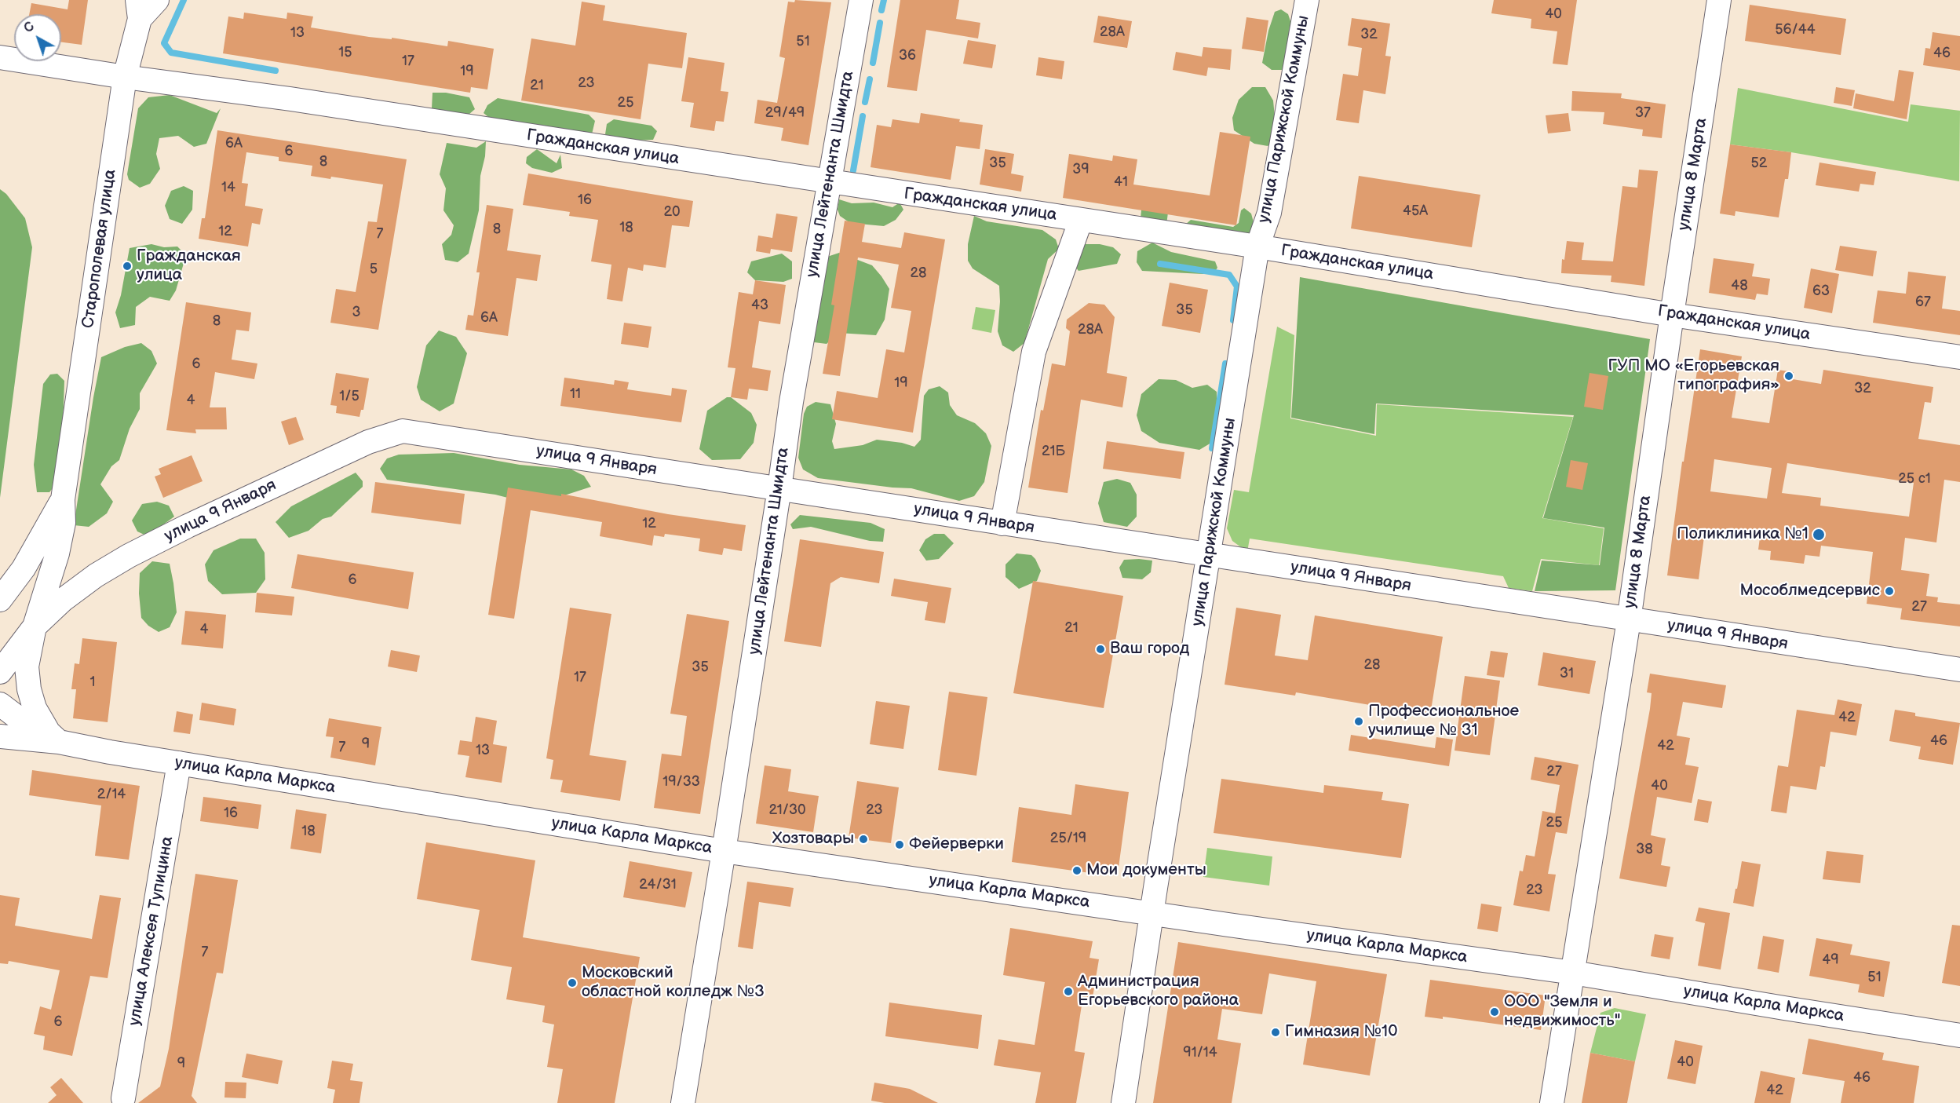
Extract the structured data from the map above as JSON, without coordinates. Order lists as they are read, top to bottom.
{
  "streets": {
    "street": [
      "улица Парижской Коммуны",
      "Гражданская улица",
      "улица Лейтенанта Шмидта",
      "улица 8 Марта",
      "Старополевая улица",
      "улица 9 Января",
      "улица Карла Маркса",
      "улица Алексея Тупицина"
    ]
  },
  "crossings": [
    ["улица Парижской Коммуны", "Гражданская улица"],
    ["улица Парижской Коммуны", "улица 9 Января"],
    ["улица Парижской Коммуны", "улица Карла Маркса"],
    ["Гражданская улица", "улица Лейтенанта Шмидта"],
    ["Гражданская улица", "улица 8 Марта"],
    ["Гражданская улица", "Старополевая улица"],
    ["улица Лейтенанта Шмидта", "улица 9 Января"],
    ["улица Лейтенанта Шмидта", "улица Карла Маркса"],
    ["улица 8 Марта", "улица 9 Января"],
    ["улица 8 Марта", "улица Карла Маркса"],
    ["улица Карла Маркса", "улица Алексея Тупицина"]
  ],
  "places": [
    "Гражданская улица",
    "ГУП МО «Егорьевская типография»",
    "Поликлиника №1",
    "Мособлмедсервис",
    "Ваш город",
    "Профессиональное училище № 31",
    "Хозтовары",
    "Фейерверки",
    "Мои документы",
    "Московский областной колледж №3",
    "Администрация Егорьевского района",
    "ООО \"Земля и недвижимость\"",
    "Гимназия №10"
  ],
  "house_numbers": [
    "40",
    "56/44",
    "28А",
    "13",
    "32",
    "51",
    "15",
    "46",
    "36",
    "17",
    "19",
    "23",
    "21",
    "25",
    "29/49",
    "37",
    "6А",
    "6",
    "8",
    "35",
    "52",
    "39",
    "41",
    "14",
    "16",
    "45А",
    "20",
    "18",
    "8",
    "12",
    "7",
    "5",
    "28",
    "48",
    "63",
    "67",
    "43",
    "35",
    "3",
    "6А",
    "8",
    "28А",
    "6",
    "19",
    "32",
    "11",
    "1/5",
    "4",
    "21Б",
    "25 с1",
    "12",
    "6",
    "27",
    "21",
    "4",
    "28",
    "35",
    "31",
    "17",
    "1",
    "42",
    "46",
    "9",
    "42",
    "7",
    "13",
    "27",
    "19/33",
    "40",
    "2/14",
    "21/30",
    "23",
    "16",
    "25",
    "18",
    "25/19",
    "38",
    "24/31",
    "23",
    "7",
    "49",
    "51",
    "6",
    "91/14",
    "40",
    "9",
    "46",
    "42"
  ],
  "north": "top left"
}
